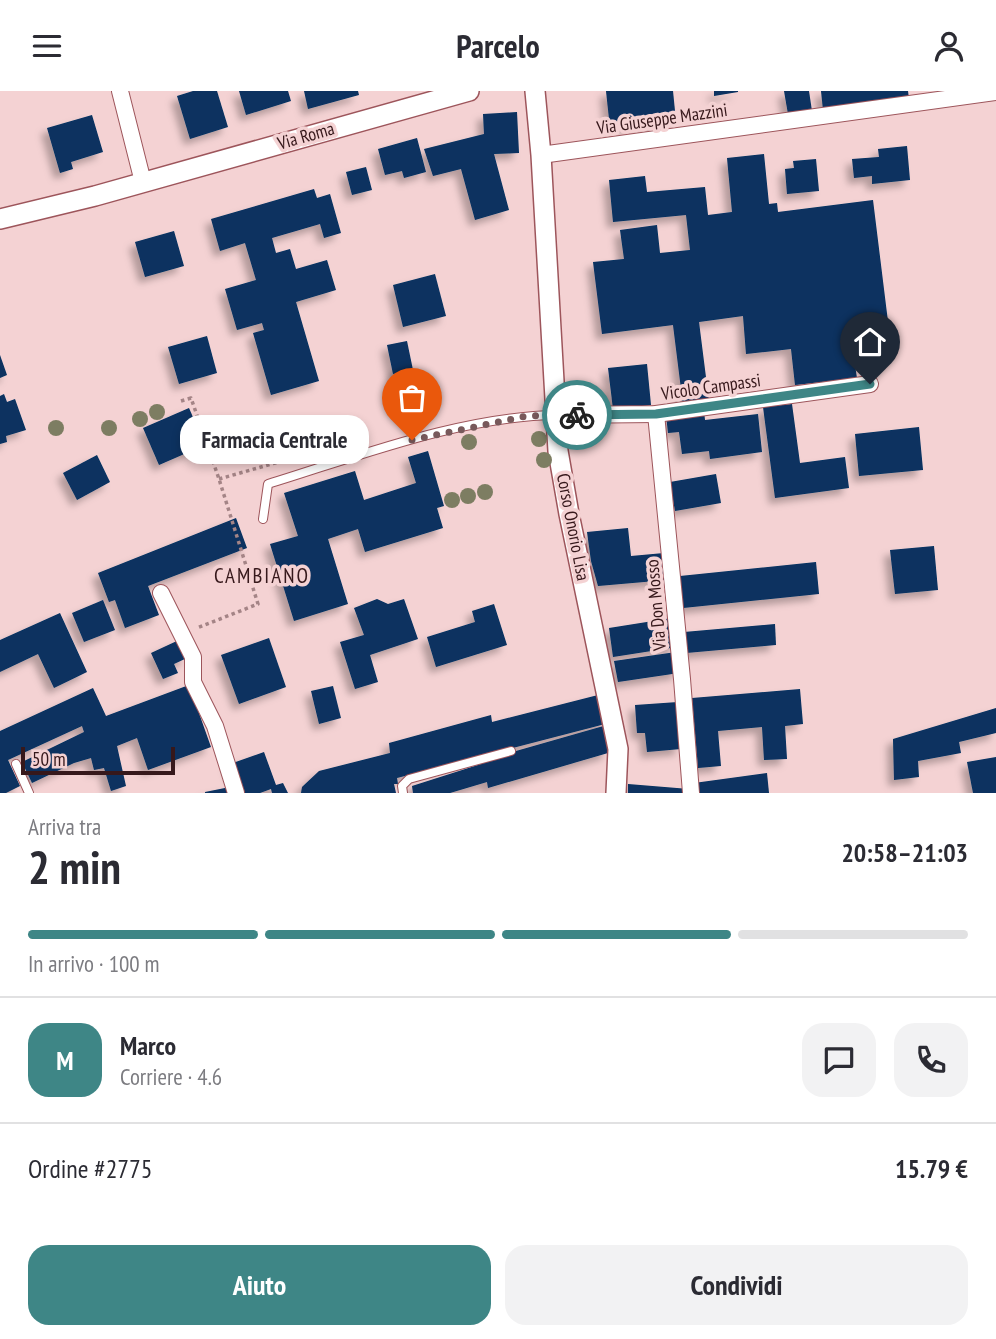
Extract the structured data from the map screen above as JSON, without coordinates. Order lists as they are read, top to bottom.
{
  "streets": {
    "street": [
      "Via Giuseppe Mazzini",
      "Via Roma",
      "Vicolo Campassi",
      "Corso Onorio Lisa",
      "Via Don Mosso"
    ]
  },
  "crossings": [
    ["Via Giuseppe Mazzini", "Corso Onorio Lisa"],
    ["Vicolo Campassi", "Corso Onorio Lisa"],
    ["Vicolo Campassi", "Via Don Mosso"]
  ],
  "districts": ["CAMBIANO"],
  "places": ["Farmacia Centrale"],
  "scale_bar": "50 m",
  "page": {
    "header": "Parcelo",
    "bubble": "Farmacia Centrale",
    "scale": "50 m",
    "heading": ["2 min", "Arriva tra", "20:58–21:03"],
    "panel": [
      "Marco",
      "Corriere · 4.6",
      "Ordine #2775",
      "15.79 €"
    ],
    "bar": "In arrivo · 100 m",
    "round": "M",
    "buttons": ["Aiuto", "Condividi"]
  }
}
